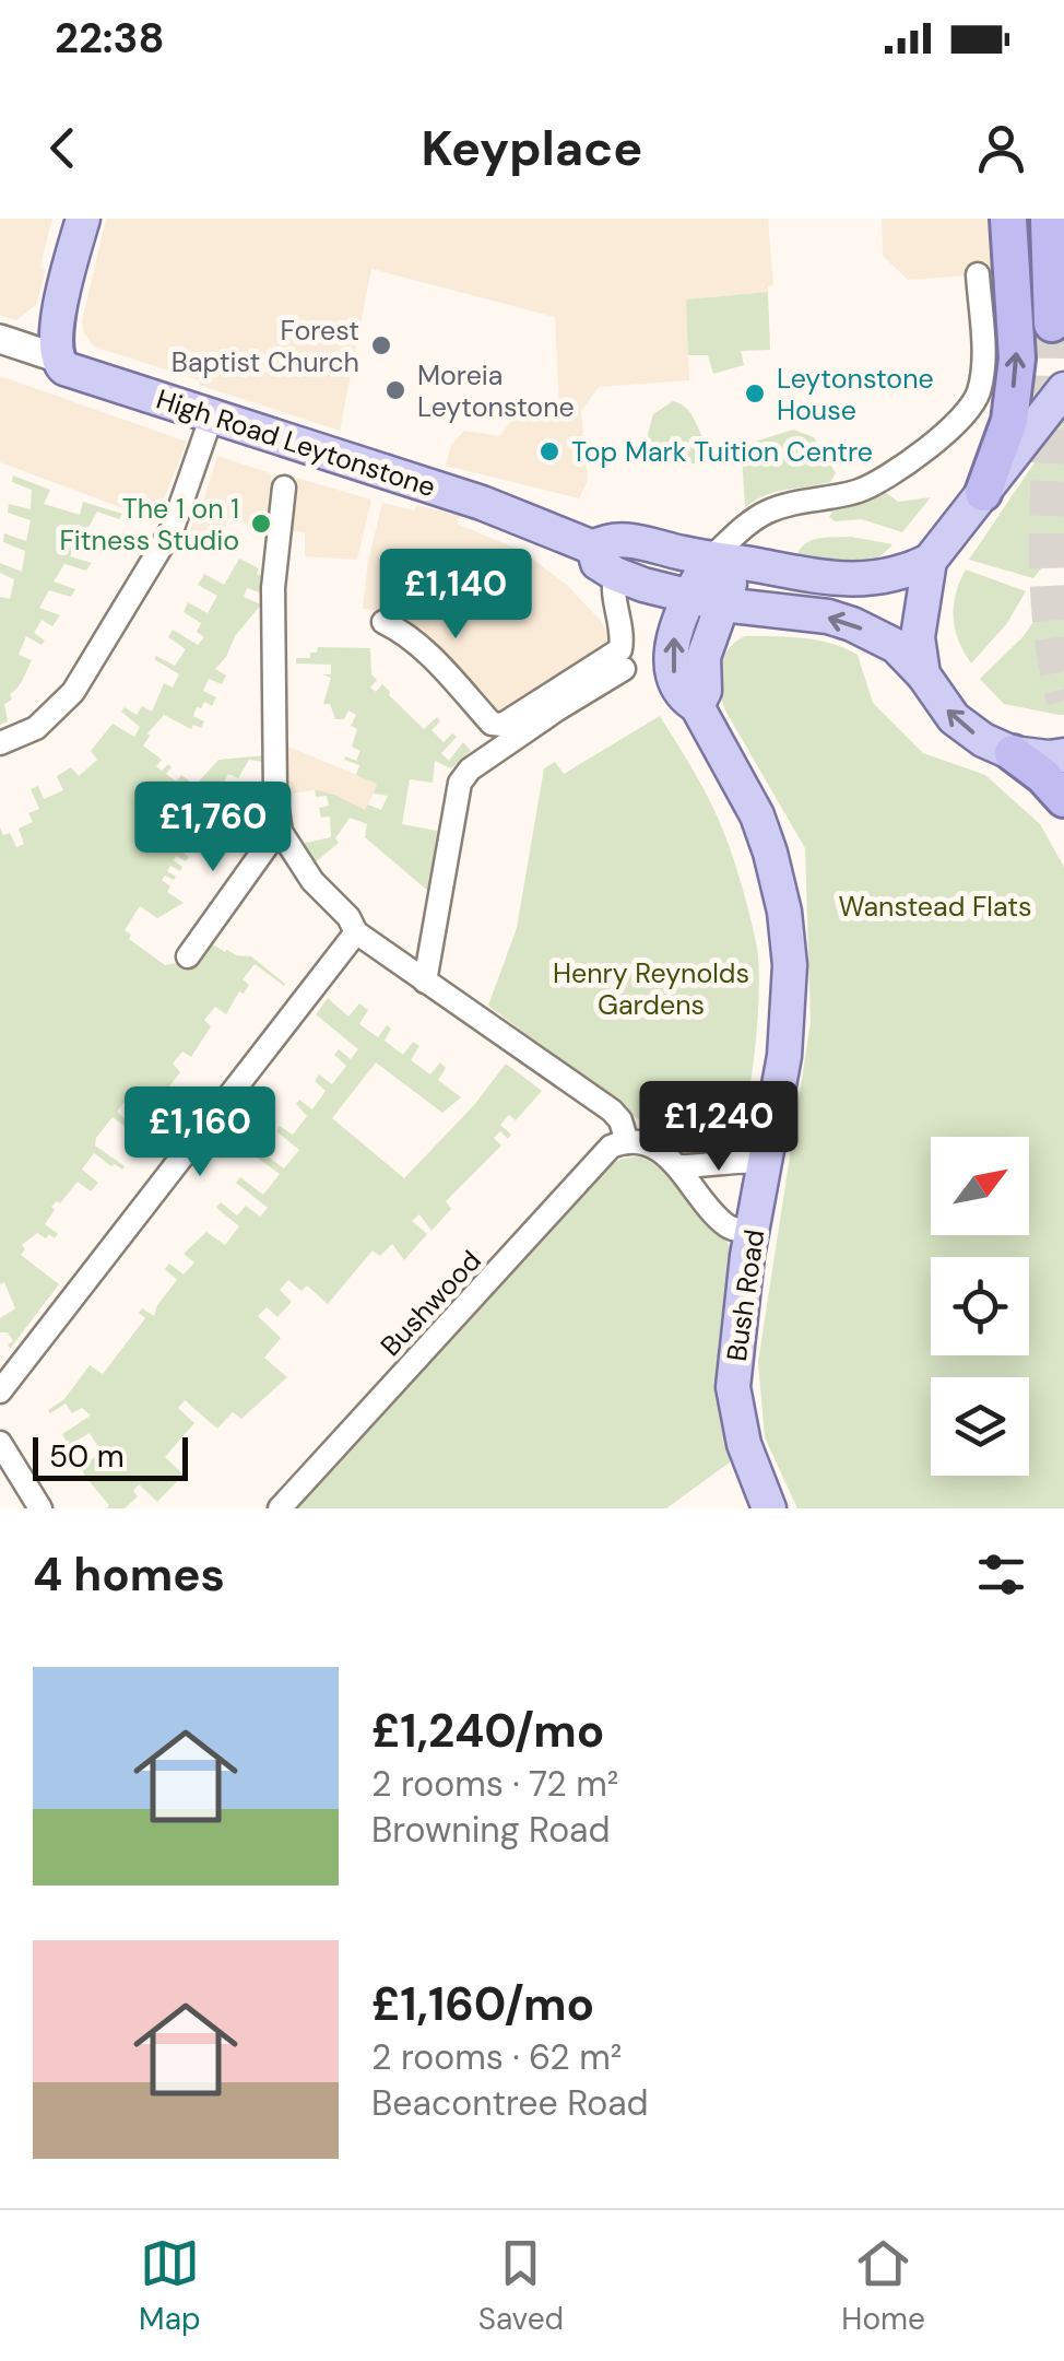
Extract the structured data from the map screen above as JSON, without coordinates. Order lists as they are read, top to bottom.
{
  "streets": {
    "main road": ["High Road Leytonstone", "Bush Road"],
    "street": ["Bushwood"]
  },
  "crossings": [
    ["High Road Leytonstone", "Bush Road"]
  ],
  "parks": ["Wanstead Flats", "Henry Reynolds Gardens"],
  "places": [
    "Forest Baptist Church",
    "Moreia Leytonstone",
    "Leytonstone House",
    "Top Mark Tuition Centre",
    "The 1 on 1 Fitness Studio"
  ],
  "scale_bar": "50 m",
  "north": "top right",
  "page": {
    "status": "22:38",
    "header": "Keyplace",
    "price": [
      "£1,140",
      "£1,760",
      "£1,240",
      "£1,160"
    ],
    "scale": "50 m",
    "heading": "4 homes",
    "list": [
      {
        "name": "£1,240/mo",
        "note": "2 rooms · 72 m² · Browning Road"
      },
      {
        "name": "£1,160/mo",
        "note": "2 rooms · 62 m² · Beacontree Road"
      }
    ],
    "tabs": ["Map", "Saved", "Home"]
  }
}
